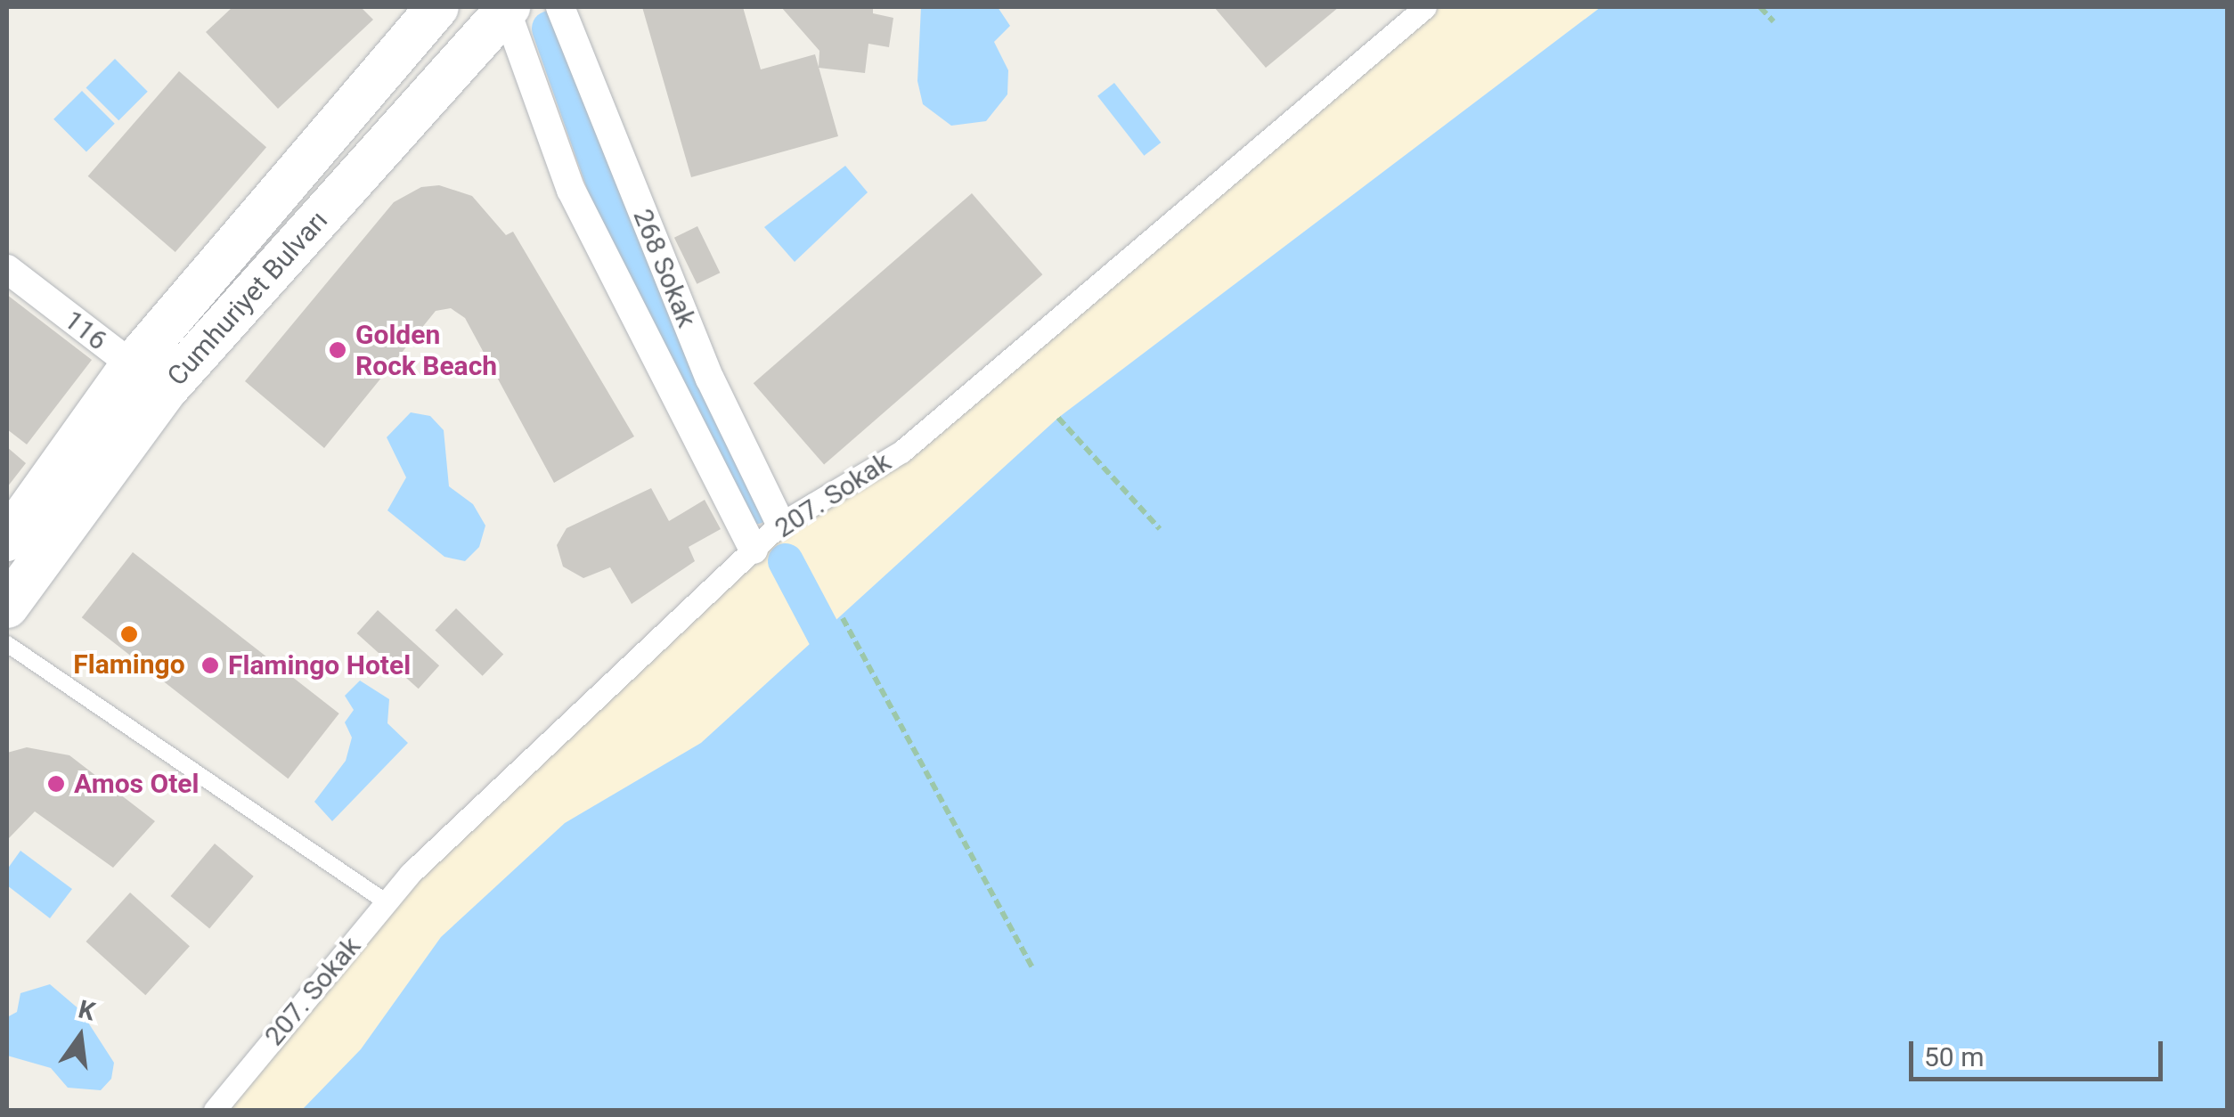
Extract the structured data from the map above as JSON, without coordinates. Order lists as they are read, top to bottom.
{
  "streets": {
    "main road": ["Cumhuriyet Bulvarı"],
    "street": ["268 Sokak", "116", "207. Sokak"]
  },
  "crossings": [
    ["268 Sokak", "207. Sokak"],
    ["Cumhuriyet Bulvarı", "116"]
  ],
  "places": [
    "Golden Rock Beach",
    "Flamingo",
    "Flamingo Hotel",
    "Amos Otel"
  ],
  "scale_bar": "50 m",
  "north": "top"
}
